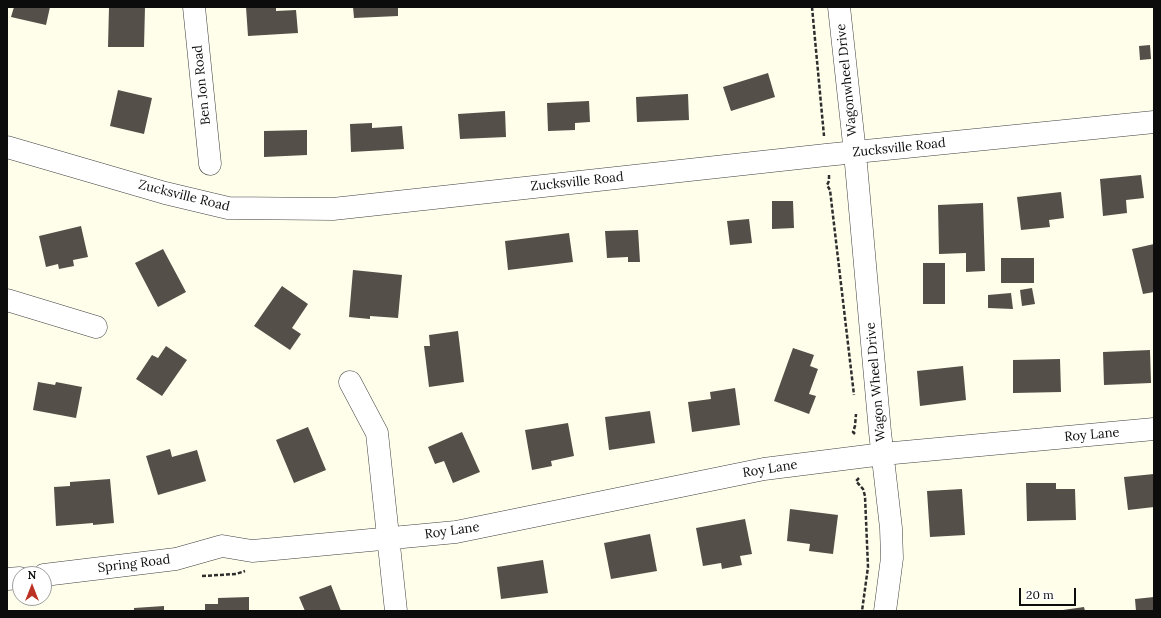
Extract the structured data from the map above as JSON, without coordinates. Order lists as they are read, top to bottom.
{
  "streets": {
    "street": [
      "Wagonwheel Drive",
      "Ben Jon Road",
      "Zucksville Road",
      "Wagon Wheel Drive",
      "Roy Lane",
      "Spring Road"
    ]
  },
  "crossings": [
    ["Wagonwheel Drive", "Zucksville Road"],
    ["Wagonwheel Drive", "Wagon Wheel Drive"],
    ["Zucksville Road", "Wagon Wheel Drive"],
    ["Wagon Wheel Drive", "Roy Lane"],
    ["Roy Lane", "Spring Road"]
  ],
  "scale_bar": "20 m",
  "north": "top"
}
